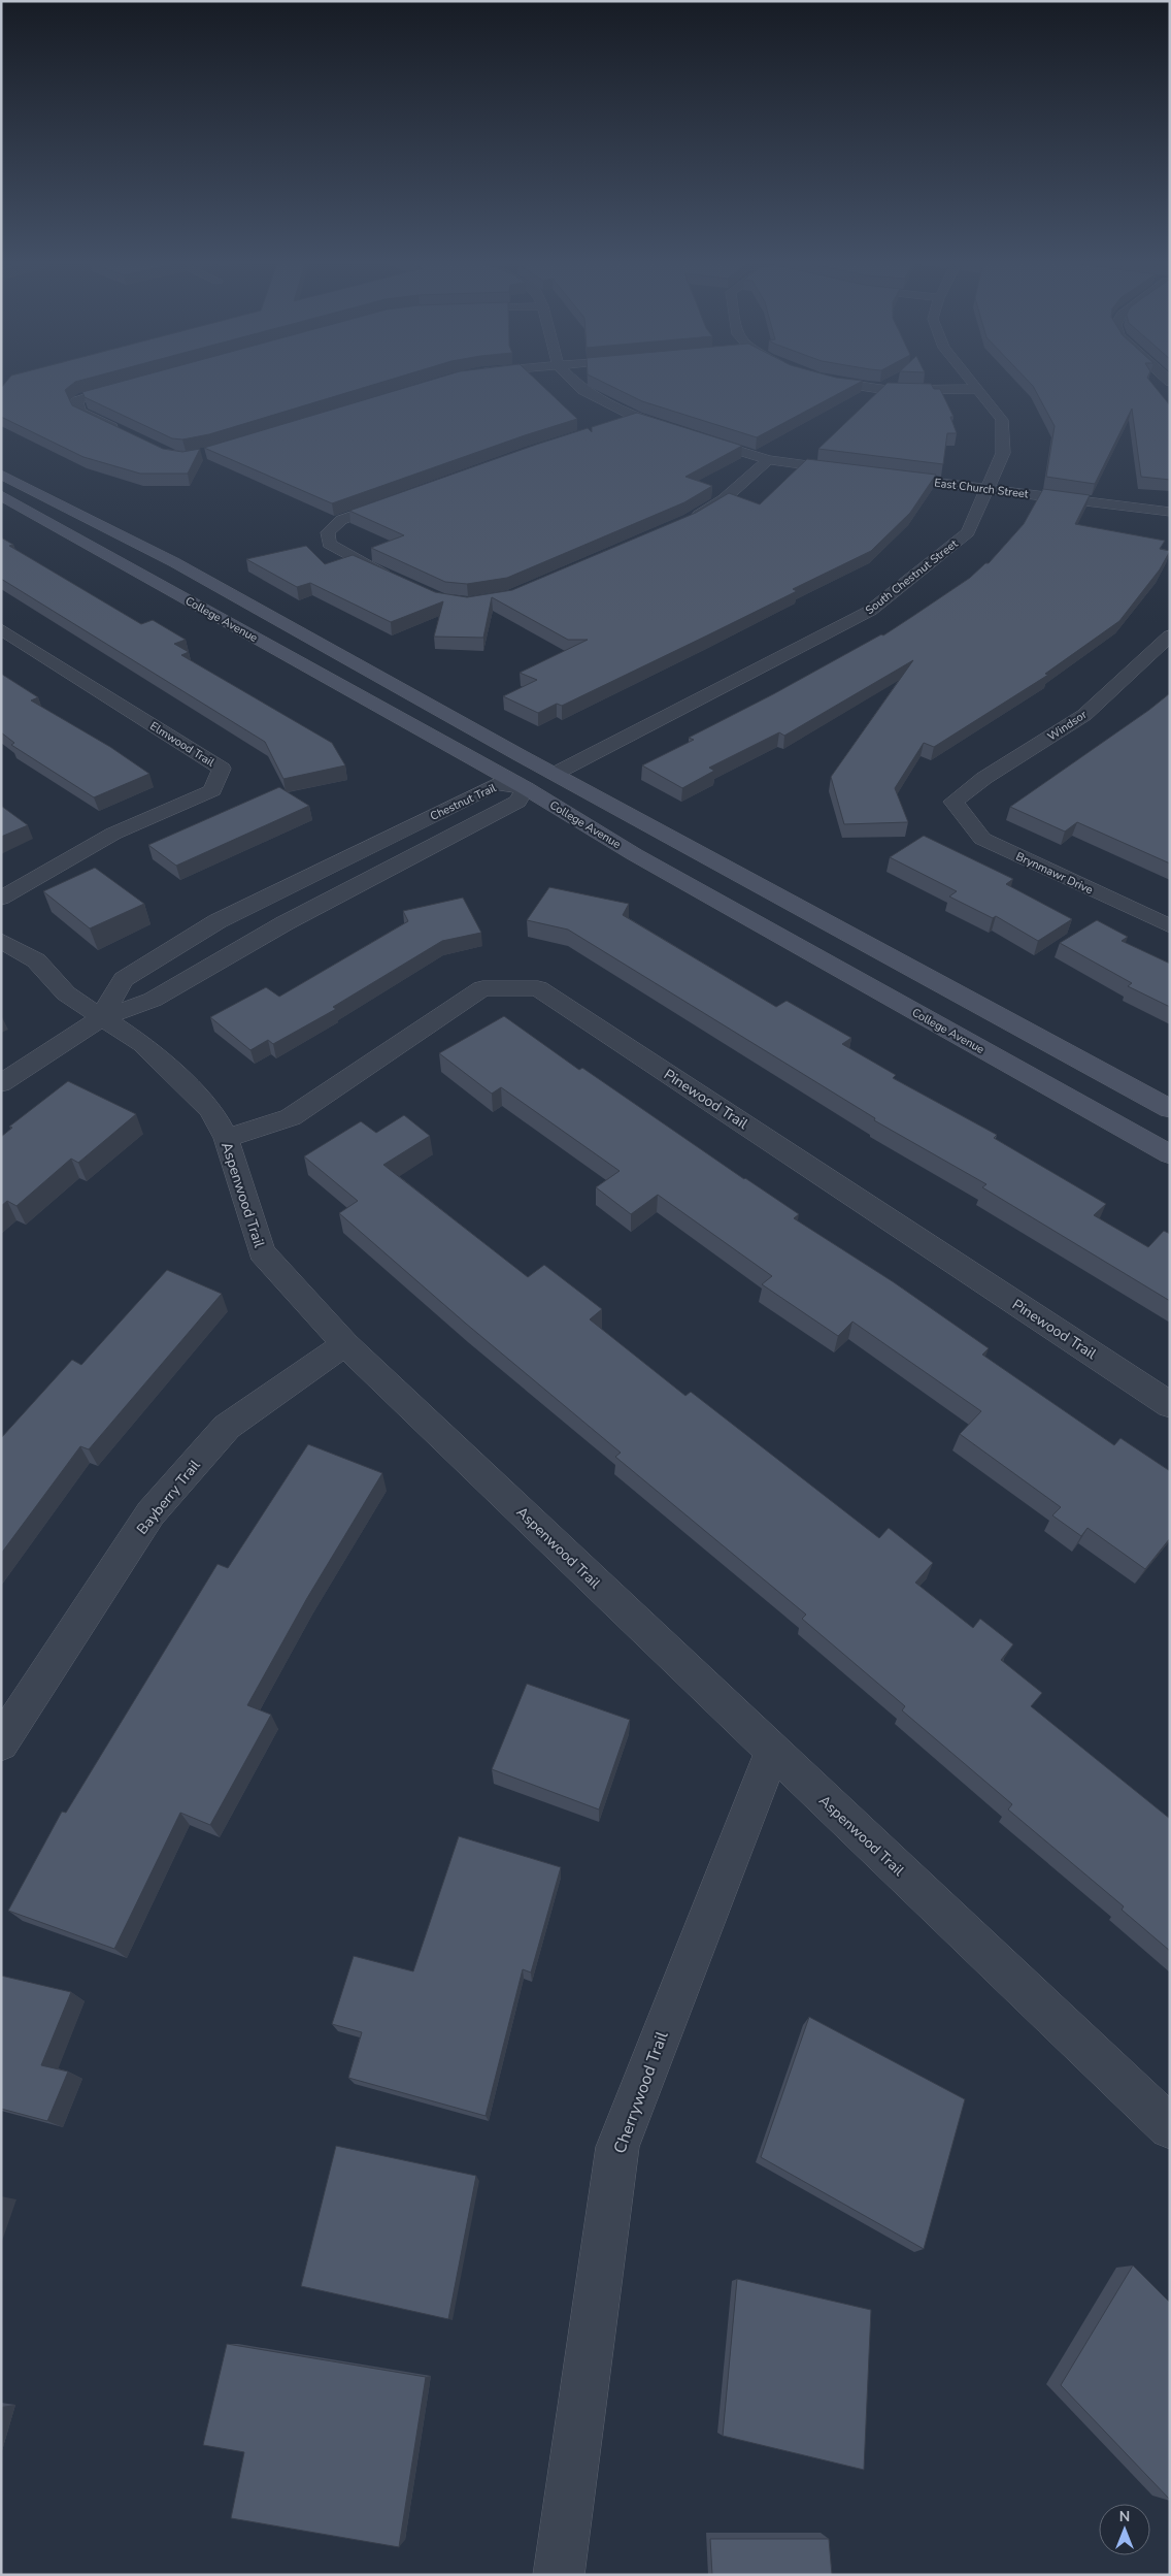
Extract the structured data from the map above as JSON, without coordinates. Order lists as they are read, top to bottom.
{
  "streets": {
    "main road": ["College Avenue"],
    "street": [
      "East Church Street",
      "South Chestnut Street",
      "Windsor",
      "Elmwood Trail",
      "Chestnut Trail",
      "Brynmawr Drive",
      "Pinewood Trail",
      "Aspenwood Trail",
      "Bayberry Trail",
      "Cherrywood Trail"
    ]
  },
  "crossings": [
    ["East Church Street", "South Chestnut Street"],
    ["South Chestnut Street", "College Avenue"],
    ["College Avenue", "Chestnut Trail"],
    ["Windsor", "Brynmawr Drive"],
    ["Chestnut Trail", "Aspenwood Trail"],
    ["Pinewood Trail", "Aspenwood Trail"],
    ["Aspenwood Trail", "Bayberry Trail"],
    ["Aspenwood Trail", "Cherrywood Trail"]
  ],
  "north": "top"
}
